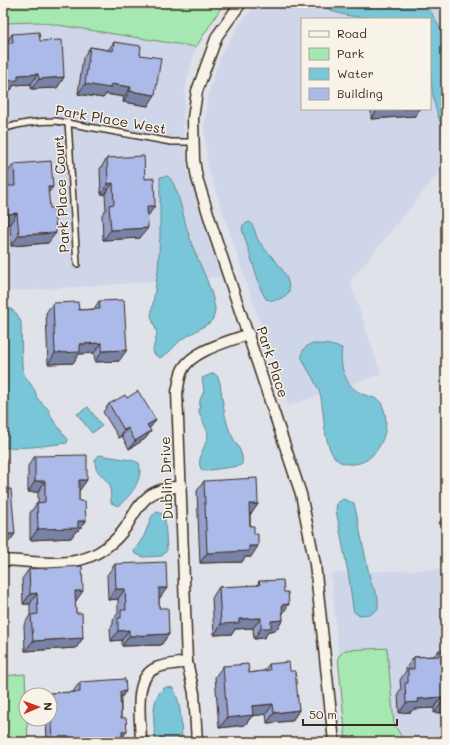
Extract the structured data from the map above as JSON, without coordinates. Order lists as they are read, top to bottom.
{
  "streets": {
    "street": ["Park Place", "Dublin Drive"],
    "lane": ["Park Place West", "Park Place Court"]
  },
  "crossings": [
    ["Park Place West", "Park Place Court"],
    ["Park Place West", "Park Place"],
    ["Park Place", "Dublin Drive"]
  ],
  "legend": [
    "Road",
    "Park",
    "Water",
    "Building"
  ],
  "scale_bar": "50 m",
  "north": "right"
}
